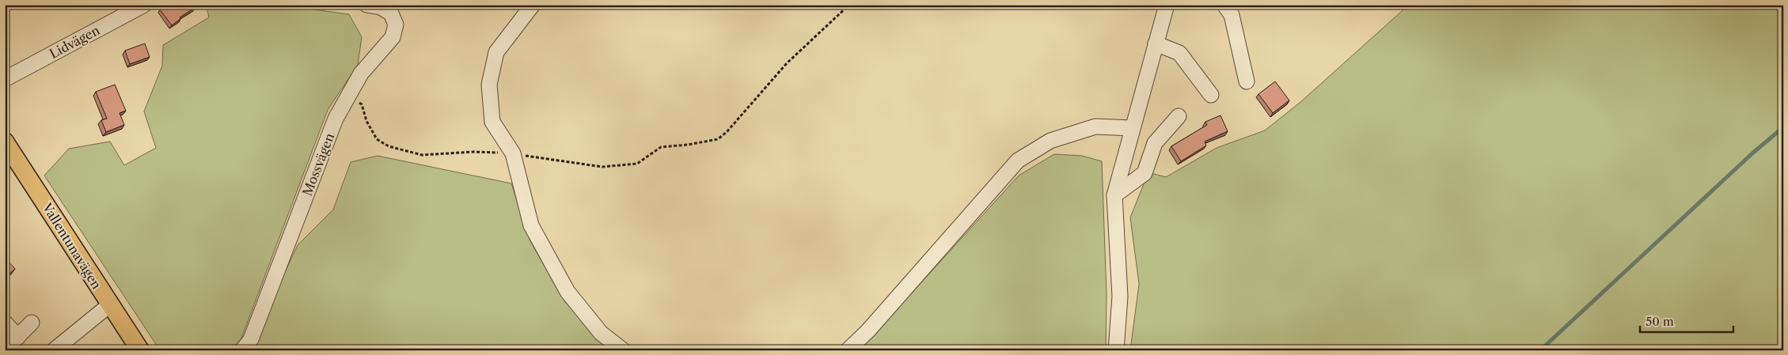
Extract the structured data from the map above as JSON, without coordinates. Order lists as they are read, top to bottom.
{
  "streets": {
    "main road": ["Vallentunavägen"],
    "street": ["Lidvägen", "Mossvägen"]
  },
  "scale_bar": "50 m"
}
